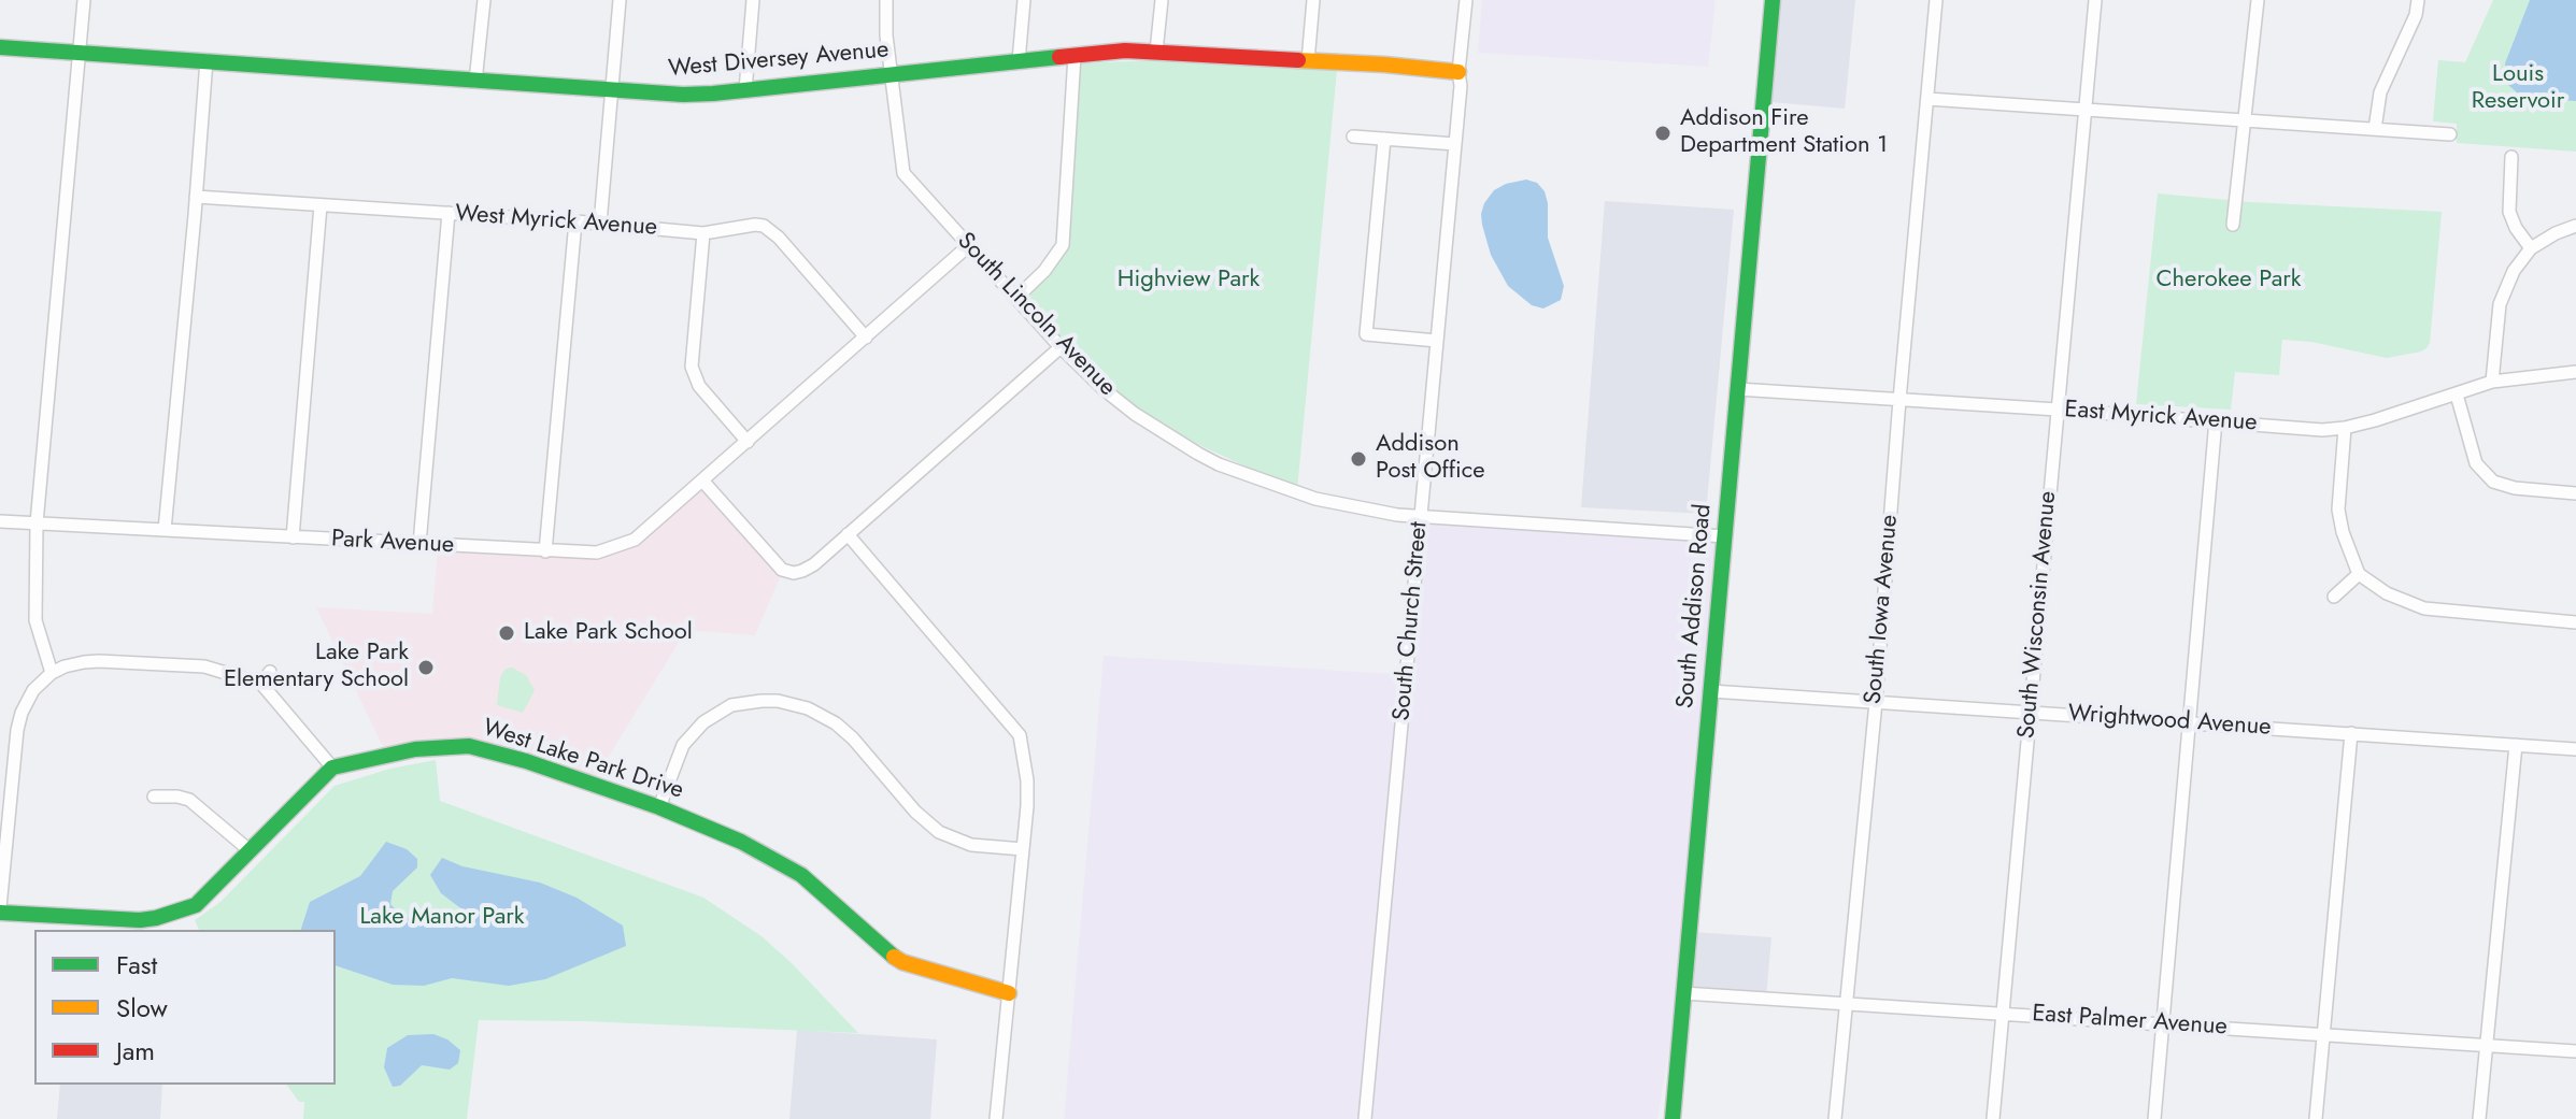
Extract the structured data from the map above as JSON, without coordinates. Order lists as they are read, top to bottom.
{
  "streets": {
    "street": [
      "West Diversey Avenue",
      "West Myrick Avenue",
      "South Lincoln Avenue",
      "East Myrick Avenue",
      "Park Avenue",
      "South Addison Road",
      "South Iowa Avenue",
      "South Wisconsin Avenue",
      "South Church Street",
      "Wrightwood Avenue",
      "West Lake Park Drive",
      "East Palmer Avenue"
    ]
  },
  "crossings": [
    ["West Diversey Avenue", "South Lincoln Avenue"],
    ["West Diversey Avenue", "South Church Street"],
    ["West Myrick Avenue", "Park Avenue"],
    ["South Lincoln Avenue", "Park Avenue"],
    ["South Lincoln Avenue", "South Addison Road"],
    ["South Lincoln Avenue", "South Church Street"],
    ["East Myrick Avenue", "South Addison Road"],
    ["East Myrick Avenue", "South Iowa Avenue"],
    ["East Myrick Avenue", "South Wisconsin Avenue"],
    ["South Addison Road", "Wrightwood Avenue"],
    ["South Addison Road", "East Palmer Avenue"],
    ["South Iowa Avenue", "Wrightwood Avenue"],
    ["South Iowa Avenue", "East Palmer Avenue"],
    ["South Wisconsin Avenue", "Wrightwood Avenue"],
    ["South Wisconsin Avenue", "East Palmer Avenue"]
  ],
  "parks": [
    "Louis Reservoir",
    "Highview Park",
    "Cherokee Park",
    "Lake Manor Park"
  ],
  "places": [
    "Addison Fire Department Station 1",
    "Addison Post Office",
    "Lake Park School",
    "Lake Park Elementary School"
  ],
  "legend": ["Fast", "Slow", "Jam"]
}
